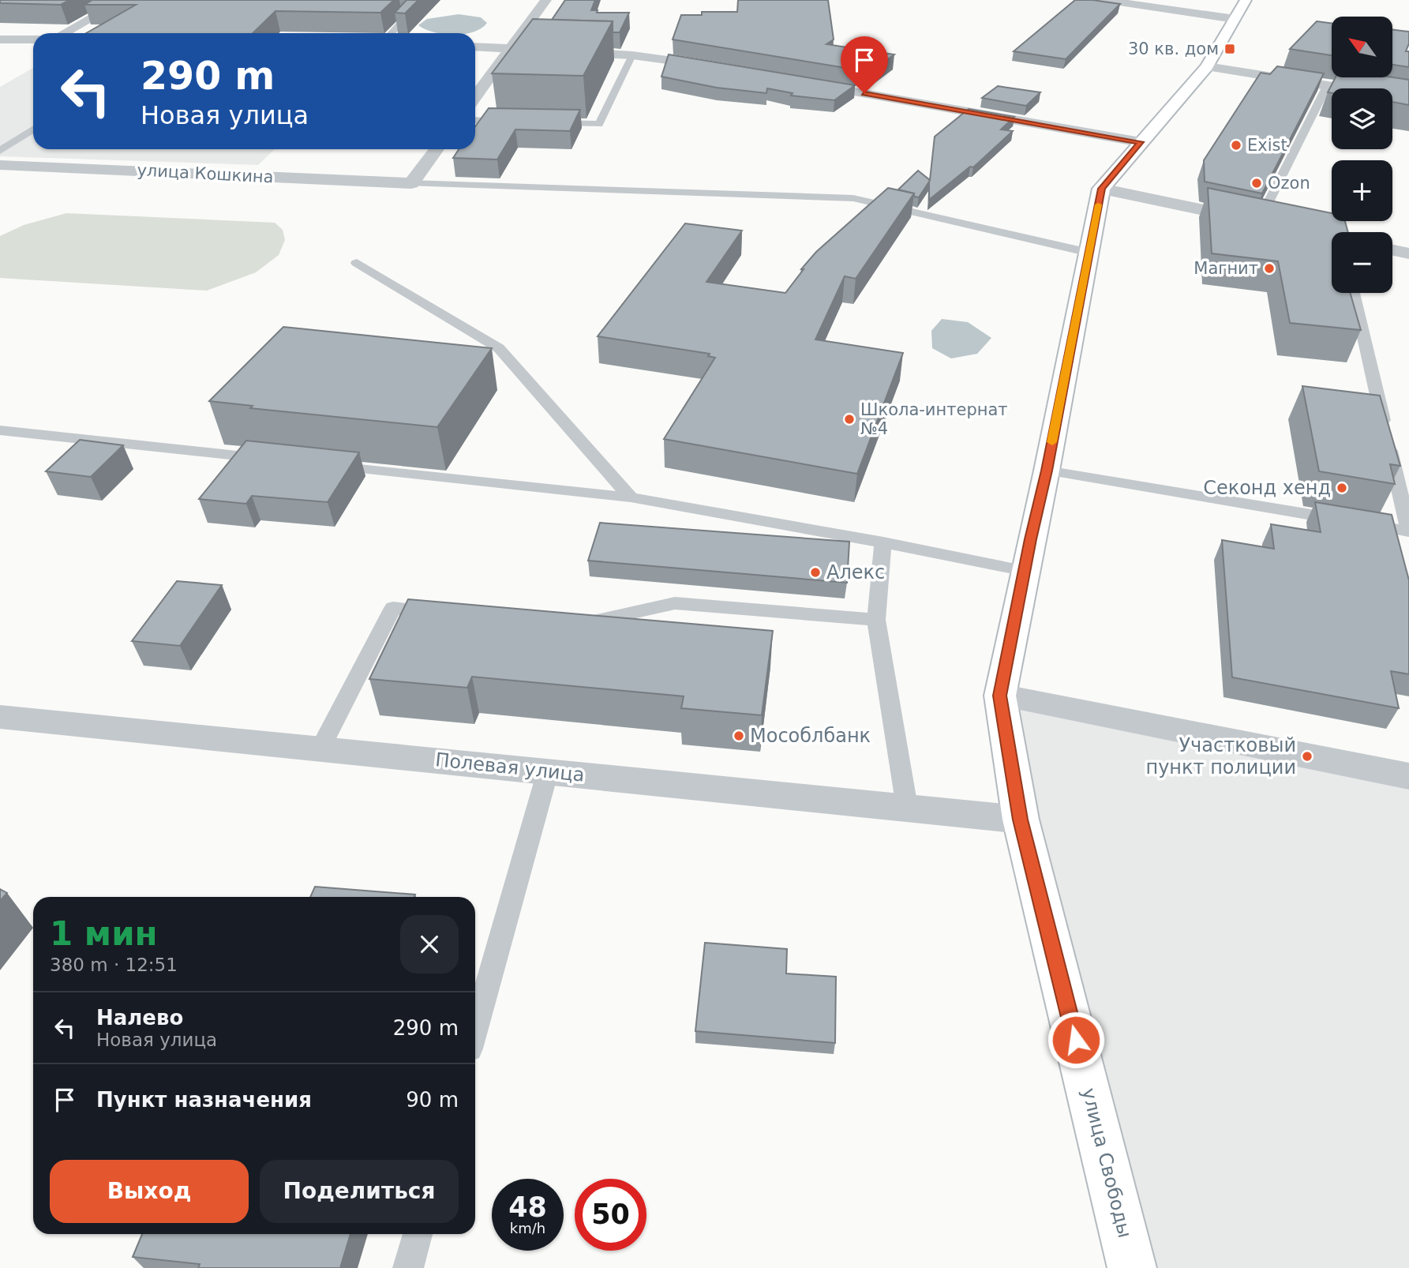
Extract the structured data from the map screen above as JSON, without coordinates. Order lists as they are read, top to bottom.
{
  "streets": {
    "main road": ["улица Свободы"],
    "street": ["улица Кошкина", "Полевая улица"]
  },
  "crossings": [
    ["Полевая улица", "улица Свободы"]
  ],
  "places": {
    "transit": ["30 кв. дом"],
    "other": [
      "Exist",
      "Ozon",
      "Магнит",
      "Школа-интернат №4",
      "Секонд хенд",
      "Алекс",
      "Мособлбанк",
      "Участковый пункт полиции"
    ]
  },
  "north": "top left",
  "page": {
    "map_buttons": ["+", "−"],
    "turn": ["290 m", "Новая улица"],
    "heading": ["1 мин", "380 m · 12:51"],
    "list": [
      {
        "name": "Налево",
        "note": "Новая улица",
        "value": "290 m"
      },
      {
        "name": "Пункт назначения",
        "value": "90 m"
      }
    ],
    "buttons": ["Выход", "Поделиться"],
    "speed": "48 km/h",
    "limit": "50"
  }
}
